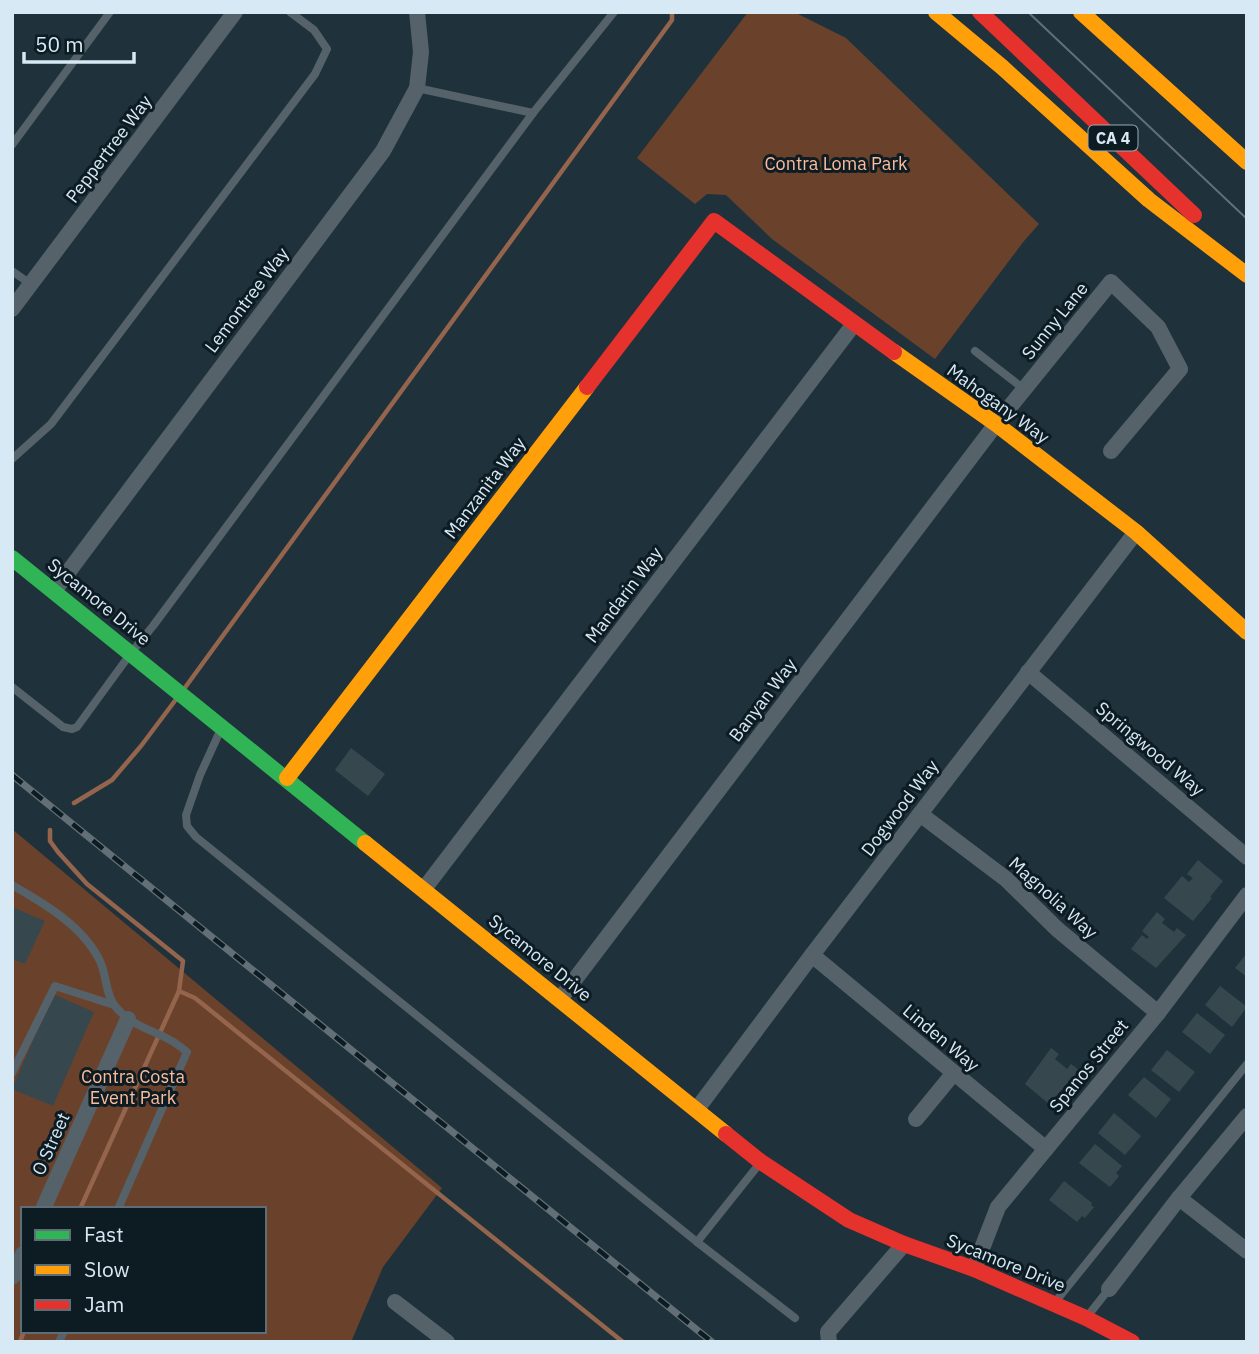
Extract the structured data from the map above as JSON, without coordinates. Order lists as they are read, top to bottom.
{
  "streets": {
    "main road": [
      "CA 4",
      "Mahogany Way",
      "Manzanita Way",
      "Sycamore Drive"
    ],
    "street": [
      "Peppertree Way",
      "Lemontree Way",
      "Sunny Lane",
      "Mandarin Way",
      "Banyan Way",
      "Springwood Way",
      "Dogwood Way",
      "Magnolia Way",
      "Linden Way",
      "Spanos Street",
      "O Street"
    ]
  },
  "crossings": [
    ["Lemontree Way", "Sycamore Drive"],
    ["Sunny Lane", "Mahogany Way"],
    ["Sunny Lane", "Banyan Way"],
    ["Mahogany Way", "Manzanita Way"],
    ["Mahogany Way", "Mandarin Way"],
    ["Mahogany Way", "Banyan Way"],
    ["Mahogany Way", "Dogwood Way"],
    ["Manzanita Way", "Sycamore Drive"],
    ["Mandarin Way", "Sycamore Drive"],
    ["Sycamore Drive", "Banyan Way"],
    ["Sycamore Drive", "Dogwood Way"],
    ["Sycamore Drive", "Spanos Street"],
    ["Springwood Way", "Dogwood Way"],
    ["Dogwood Way", "Magnolia Way"],
    ["Dogwood Way", "Linden Way"],
    ["Magnolia Way", "Spanos Street"],
    ["Linden Way", "Spanos Street"]
  ],
  "parks": ["Contra Loma Park", "Contra Costa Event Park"],
  "legend": ["Fast", "Slow", "Jam"],
  "scale_bar": "50 m"
}
